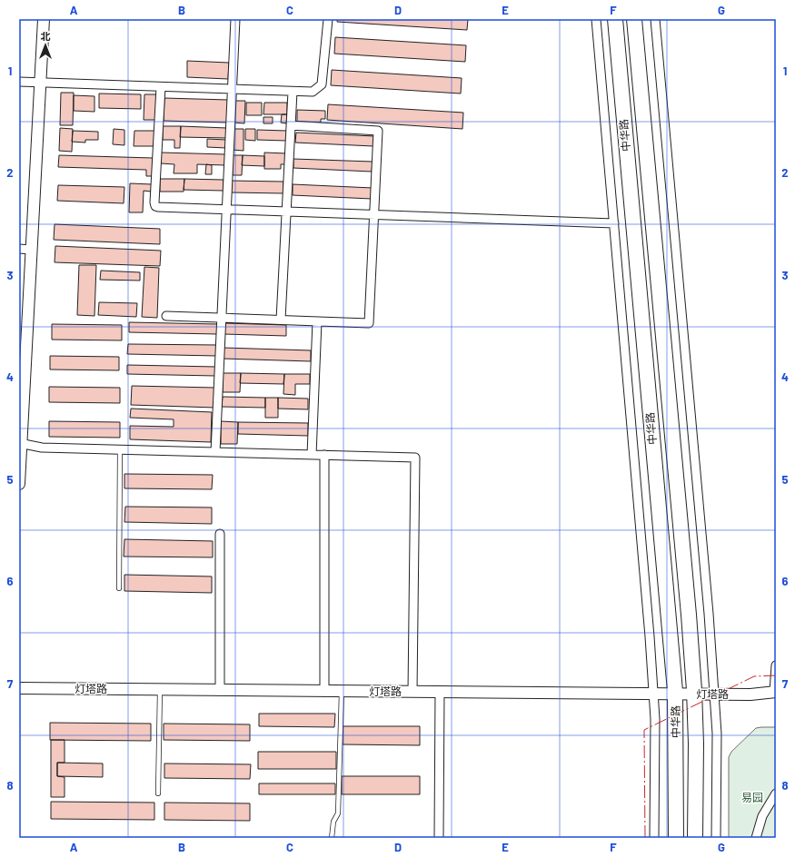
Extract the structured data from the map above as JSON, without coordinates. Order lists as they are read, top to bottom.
{
  "streets": {
    "highway": ["中华路"],
    "street": ["灯塔路"]
  },
  "crossings": [
    ["中华路", "灯塔路"]
  ],
  "parks": ["易园"],
  "north": "top",
  "grid": {
    "columns": [
      "A",
      "B",
      "C",
      "D",
      "E",
      "F",
      "G"
    ],
    "rows": [
      "1",
      "2",
      "3",
      "4",
      "5",
      "6",
      "7",
      "8"
    ]
  }
}
